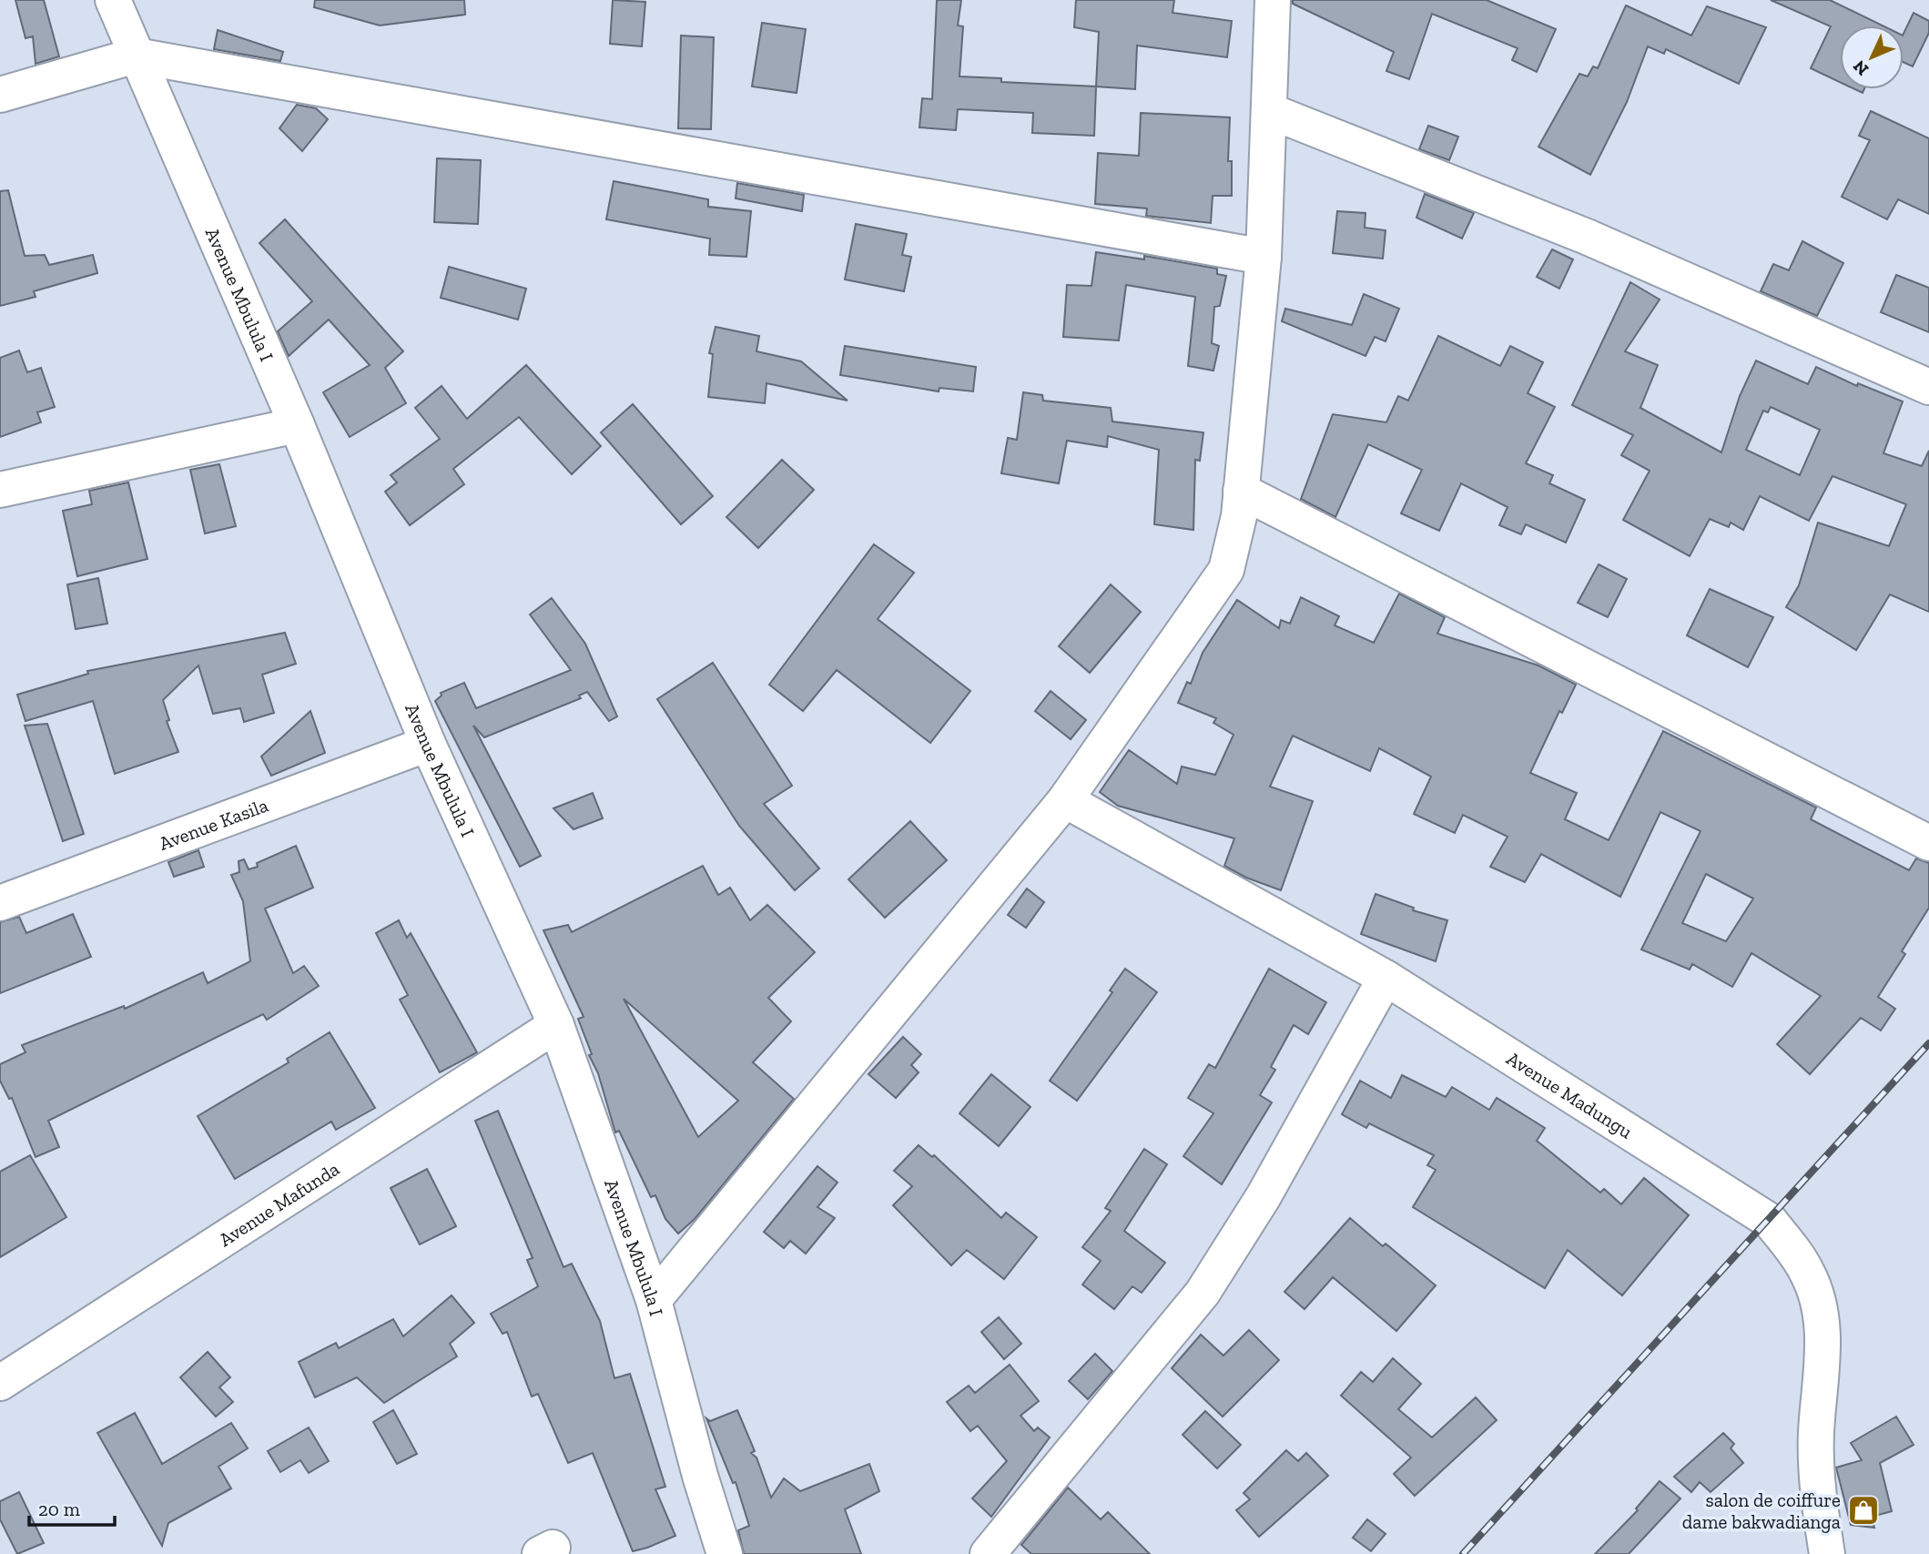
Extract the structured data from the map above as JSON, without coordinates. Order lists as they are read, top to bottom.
{
  "streets": {
    "street": [
      "Avenue Mbulula I",
      "Avenue Kasila",
      "Avenue Madungu",
      "Avenue Mafunda"
    ]
  },
  "crossings": [
    ["Avenue Mbulula I", "Avenue Kasila"],
    ["Avenue Mbulula I", "Avenue Mafunda"]
  ],
  "places": {
    "shop": ["salon de coiffure dame bakwadianga"]
  },
  "scale_bar": "20 m",
  "north": "bottom left"
}
